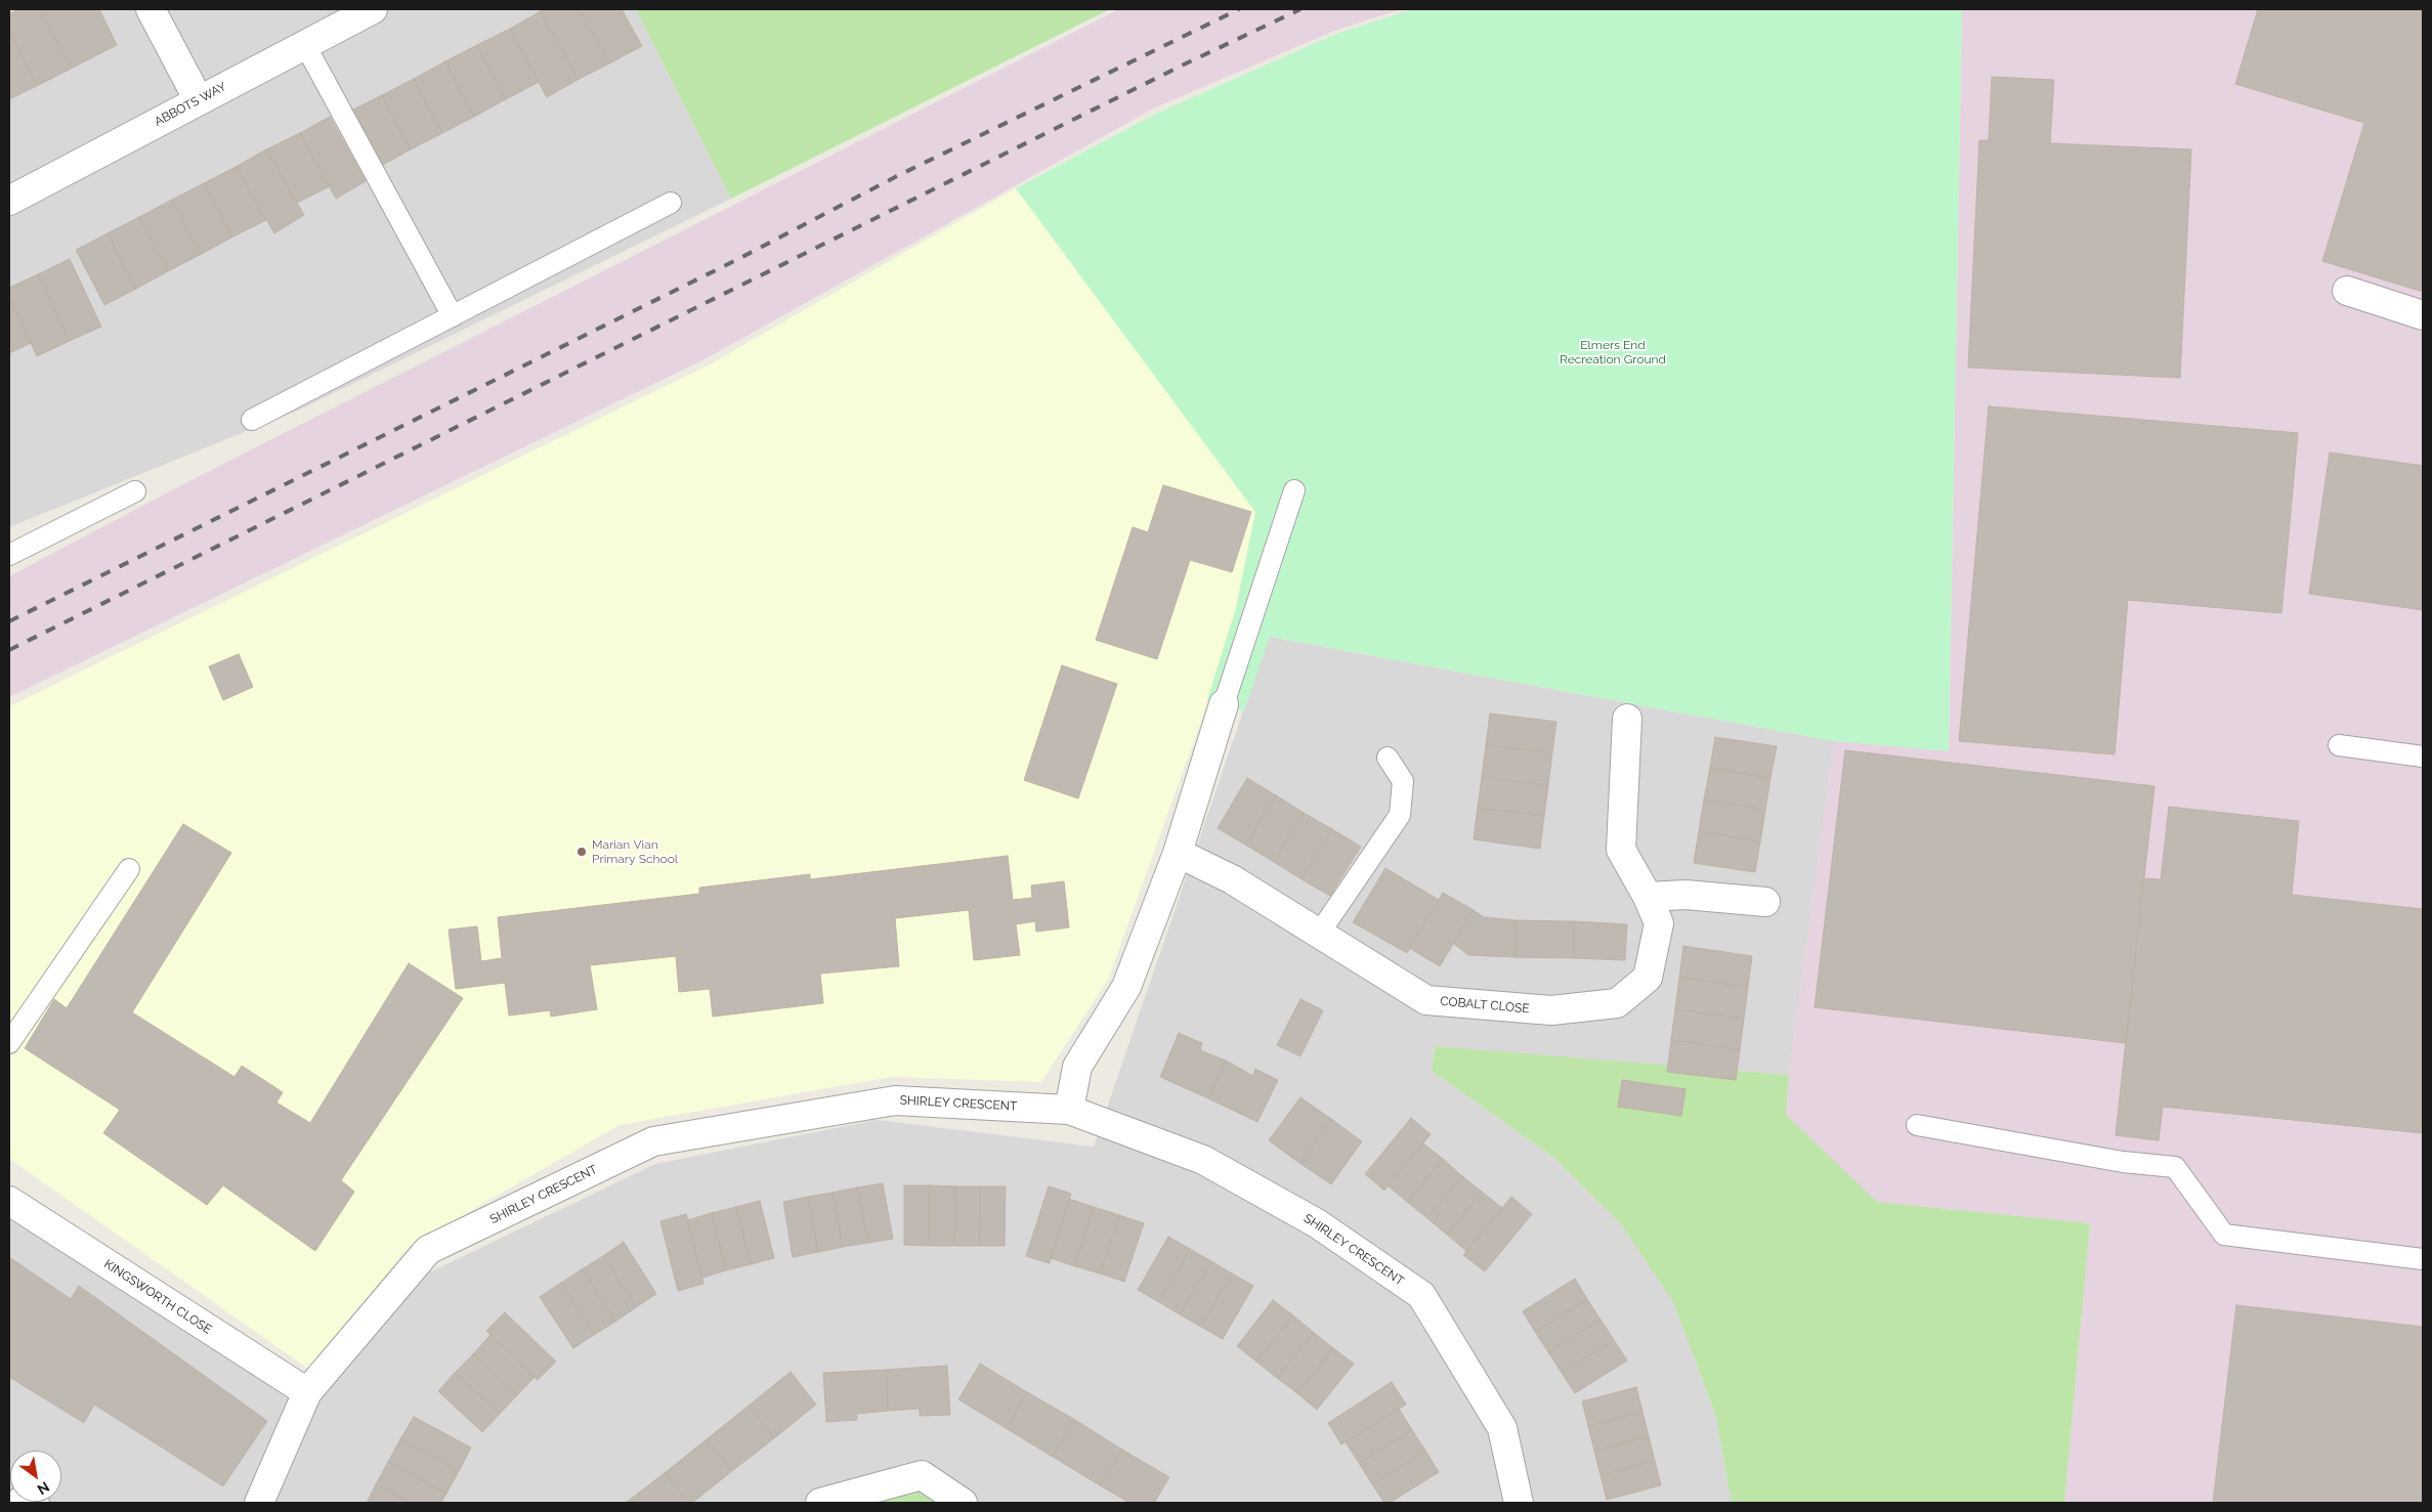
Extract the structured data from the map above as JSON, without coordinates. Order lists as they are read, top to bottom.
{
  "streets": {
    "street": [
      "ABBOTS WAY",
      "COBALT CLOSE",
      "SHIRLEY CRESCENT",
      "KINGSWORTH CLOSE"
    ]
  },
  "crossings": [
    ["SHIRLEY CRESCENT", "KINGSWORTH CLOSE"]
  ],
  "parks": ["Elmers End Recreation Ground"],
  "places": ["Marian Vian Primary School"],
  "north": "bottom right"
}
